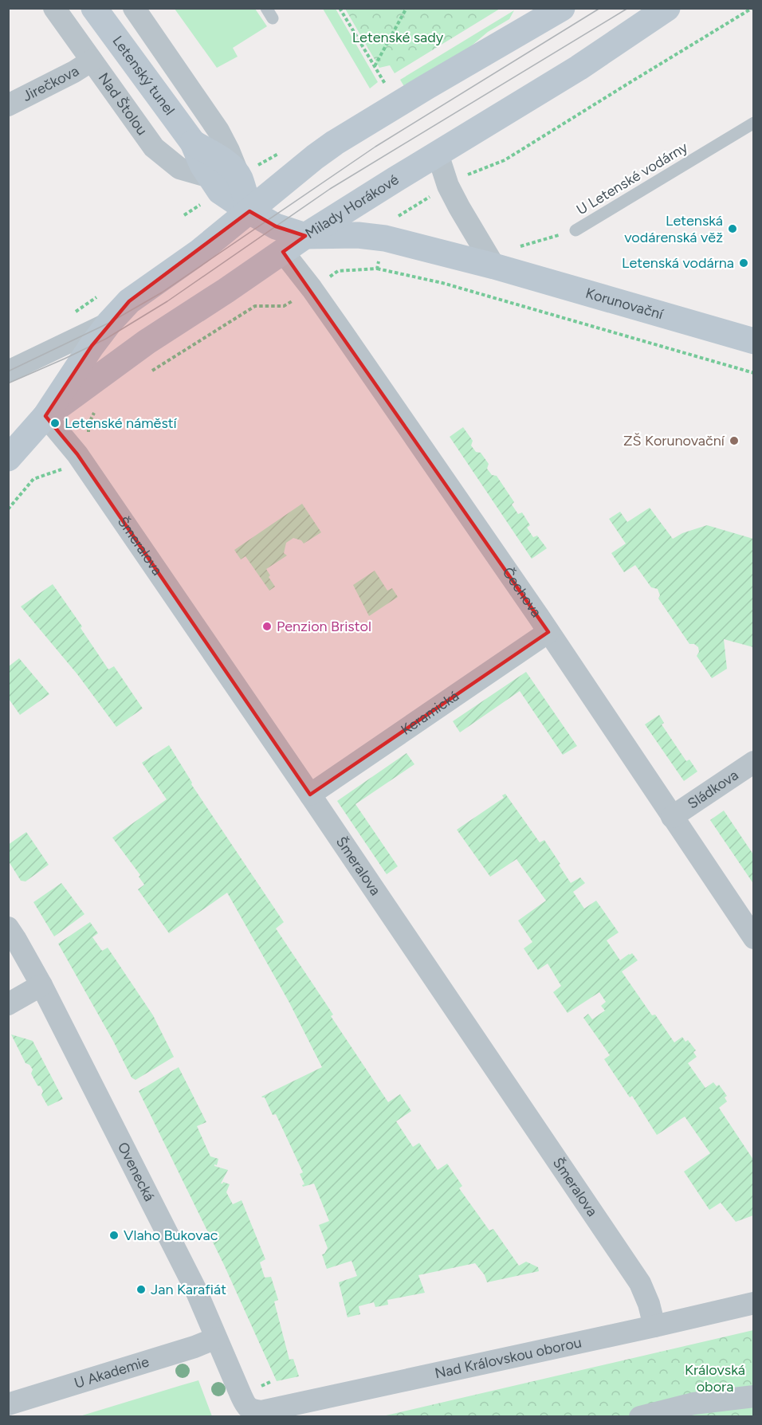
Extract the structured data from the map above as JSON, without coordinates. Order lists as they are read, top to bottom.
{
  "streets": {
    "main road": ["Letenský tunel", "Milady Horákové", "Korunovační"],
    "street": [
      "Jirečkova",
      "Nad Štolou",
      "Šmeralova",
      "Čechova",
      "Keramická",
      "Sládkova",
      "Ovenecká",
      "Nad Královskou oborou",
      "U Akademie"
    ],
    "lane": ["U Letenské vodárny"]
  },
  "crossings": [
    ["Letenský tunel", "Nad Štolou"],
    ["Letenský tunel", "Korunovační"],
    ["Jirečkova", "Nad Štolou"],
    ["Milady Horákové", "Korunovační"],
    ["Milady Horákové", "Šmeralova"],
    ["Milady Horákové", "Čechova"],
    ["Šmeralova", "Keramická"],
    ["Šmeralova", "Nad Královskou oborou"],
    ["Čechova", "Keramická"],
    ["Čechova", "Sládkova"],
    ["Ovenecká", "Nad Královskou oborou"],
    ["Ovenecká", "U Akademie"]
  ],
  "parks": ["Letenské sady", "Královská obora"],
  "places": [
    "Letenská vodárenská věž",
    "Letenská vodárna",
    "Letenské náměstí",
    "ZŠ Korunovační",
    "Penzion Bristol",
    "Vlaho Bukovac",
    "Jan Karafiát"
  ]
}
